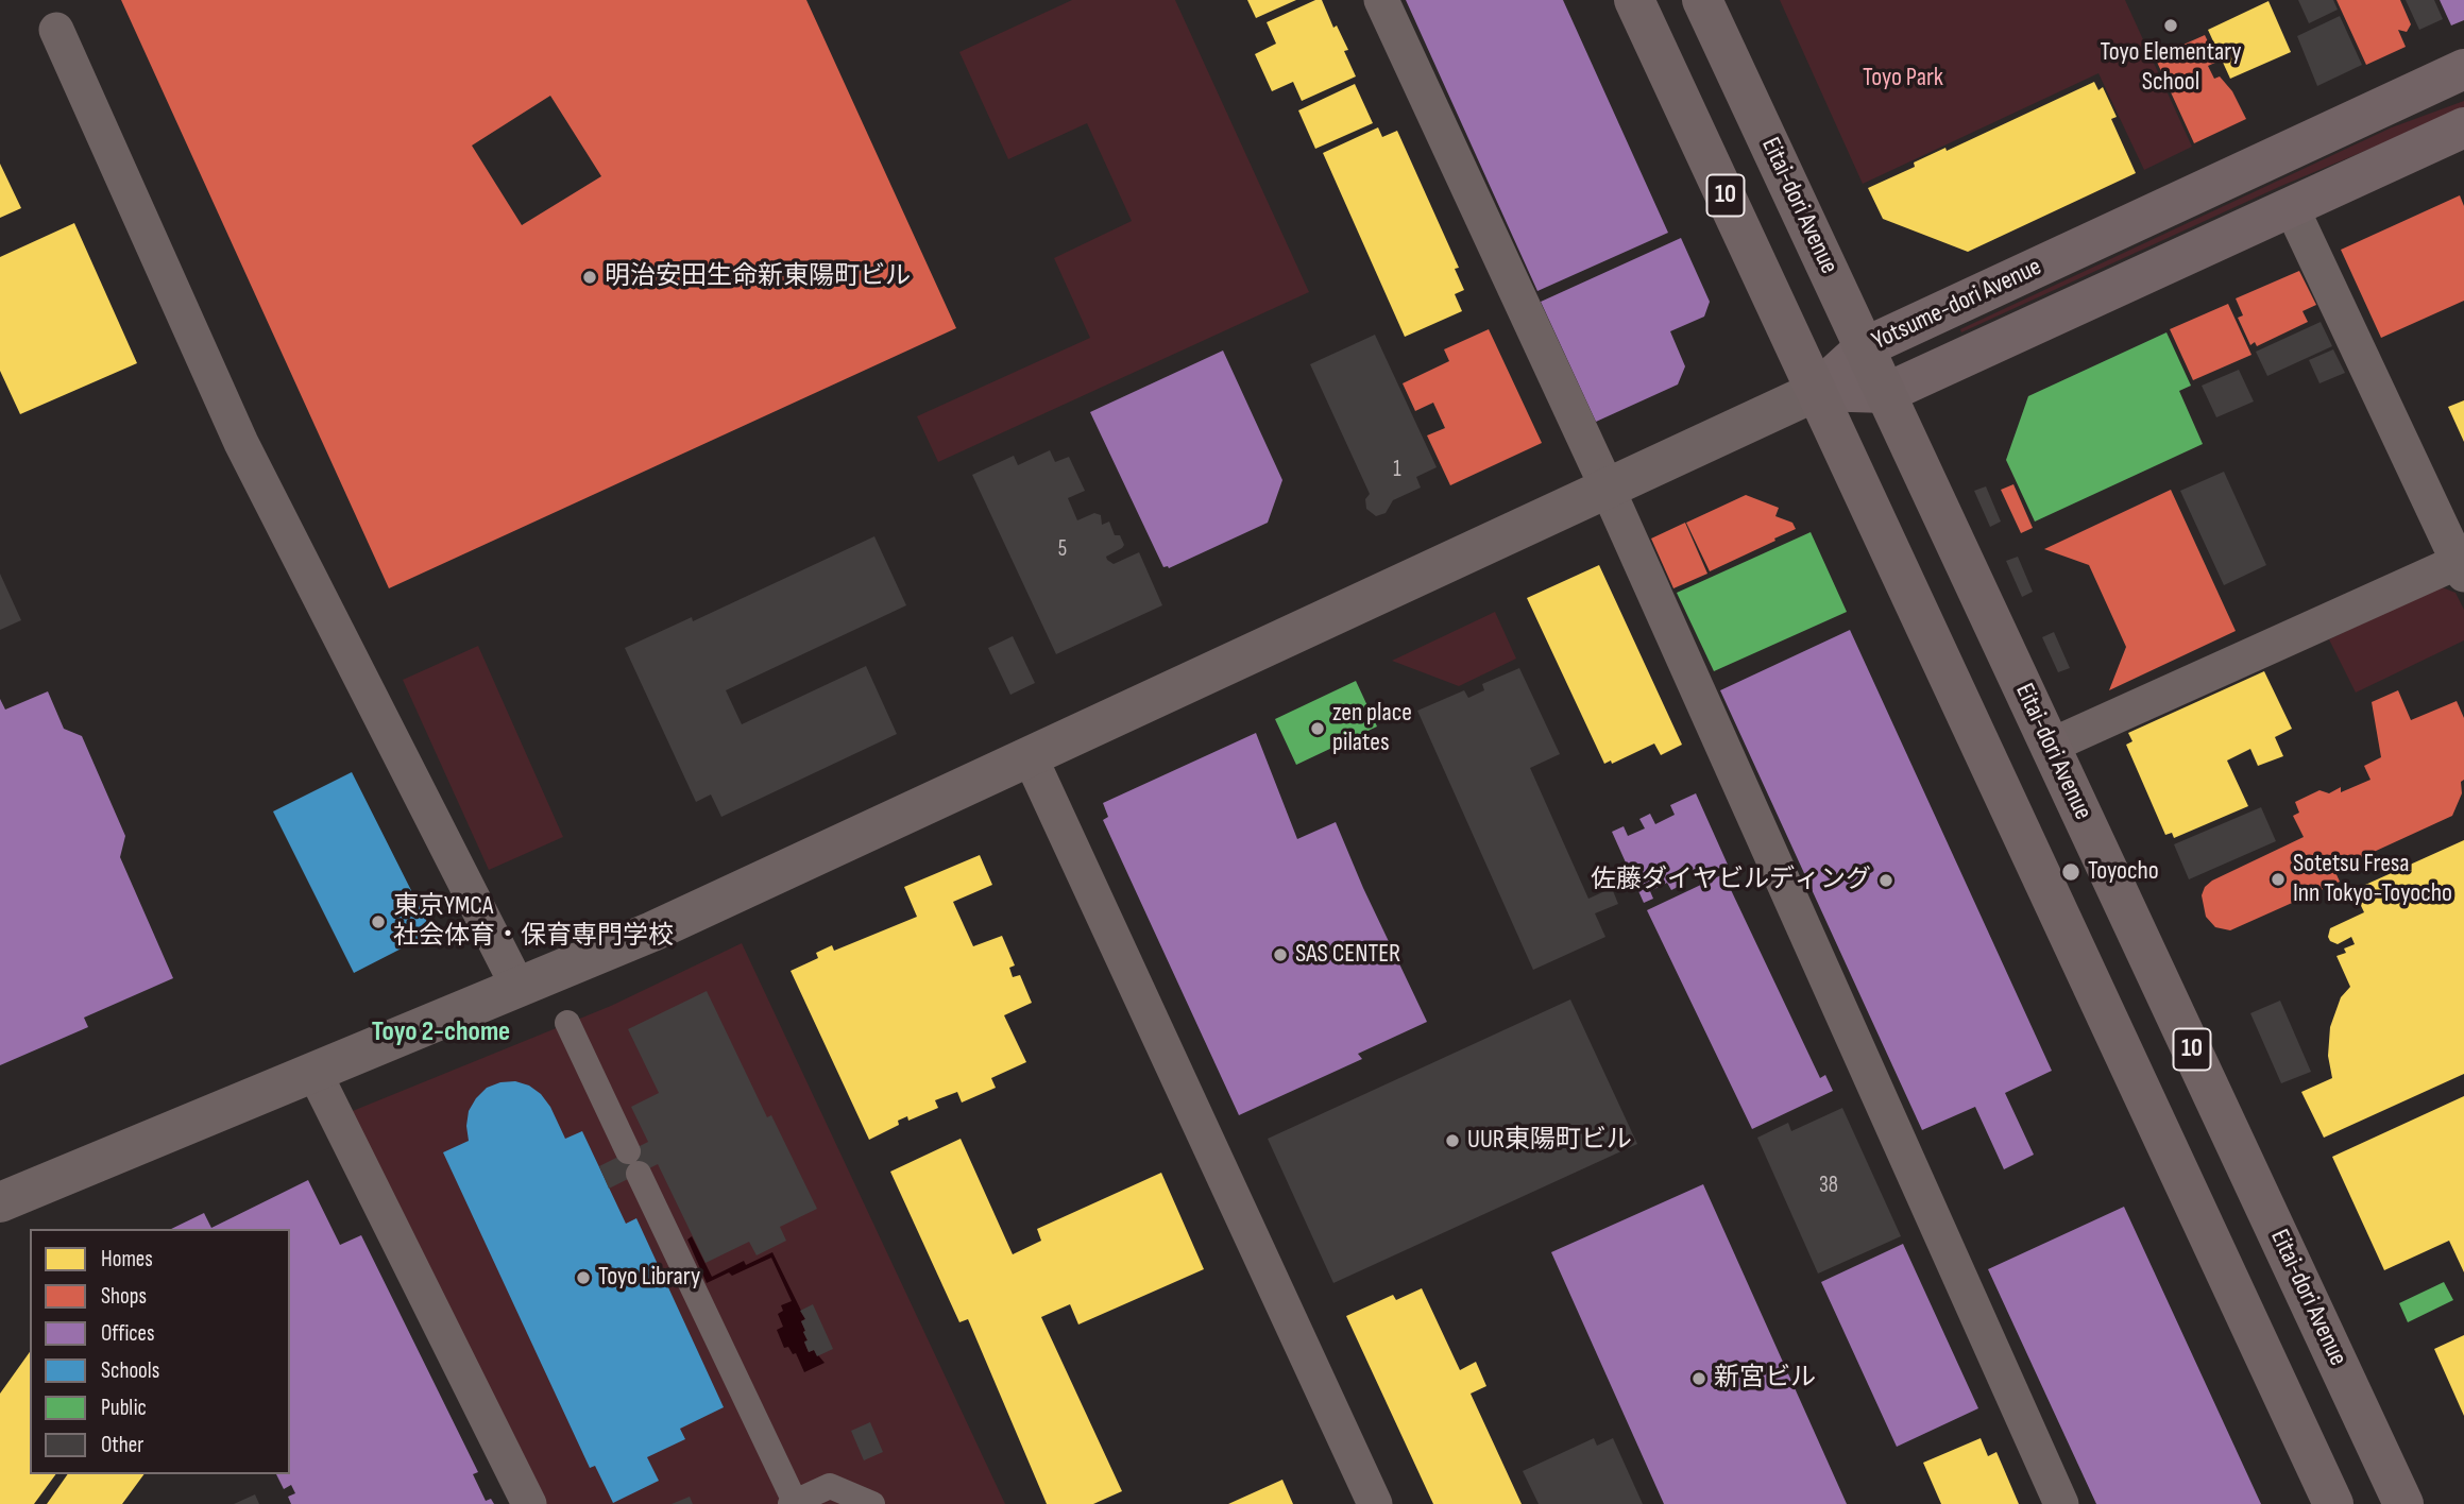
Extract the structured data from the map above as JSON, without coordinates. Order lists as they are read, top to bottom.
{
  "streets": {
    "main road": ["10", "Eitai-dori Avenue", "Yotsume-dori Avenue"]
  },
  "crossings": [
    ["10", "Yotsume-dori Avenue"],
    ["Eitai-dori Avenue", "Yotsume-dori Avenue"]
  ],
  "districts": ["Toyo 2-chome"],
  "parks": ["Toyo Park"],
  "places": [
    "Toyo Elementary School",
    "明治安田生命新東陽町ビル",
    "zen place pilates",
    "Toyocho",
    "Sotetsu Fresa Inn Tokyo-Toyocho",
    "佐藤ダイヤビルディング",
    "東京YMCA 社会体育・保育専門学校",
    "SAS CENTER",
    "UUR東陽町ビル",
    "Toyo Library",
    "新宮ビル"
  ],
  "house_numbers": ["1", "5", "38"],
  "legend": [
    "Homes",
    "Shops",
    "Offices",
    "Schools",
    "Public",
    "Other"
  ]
}
